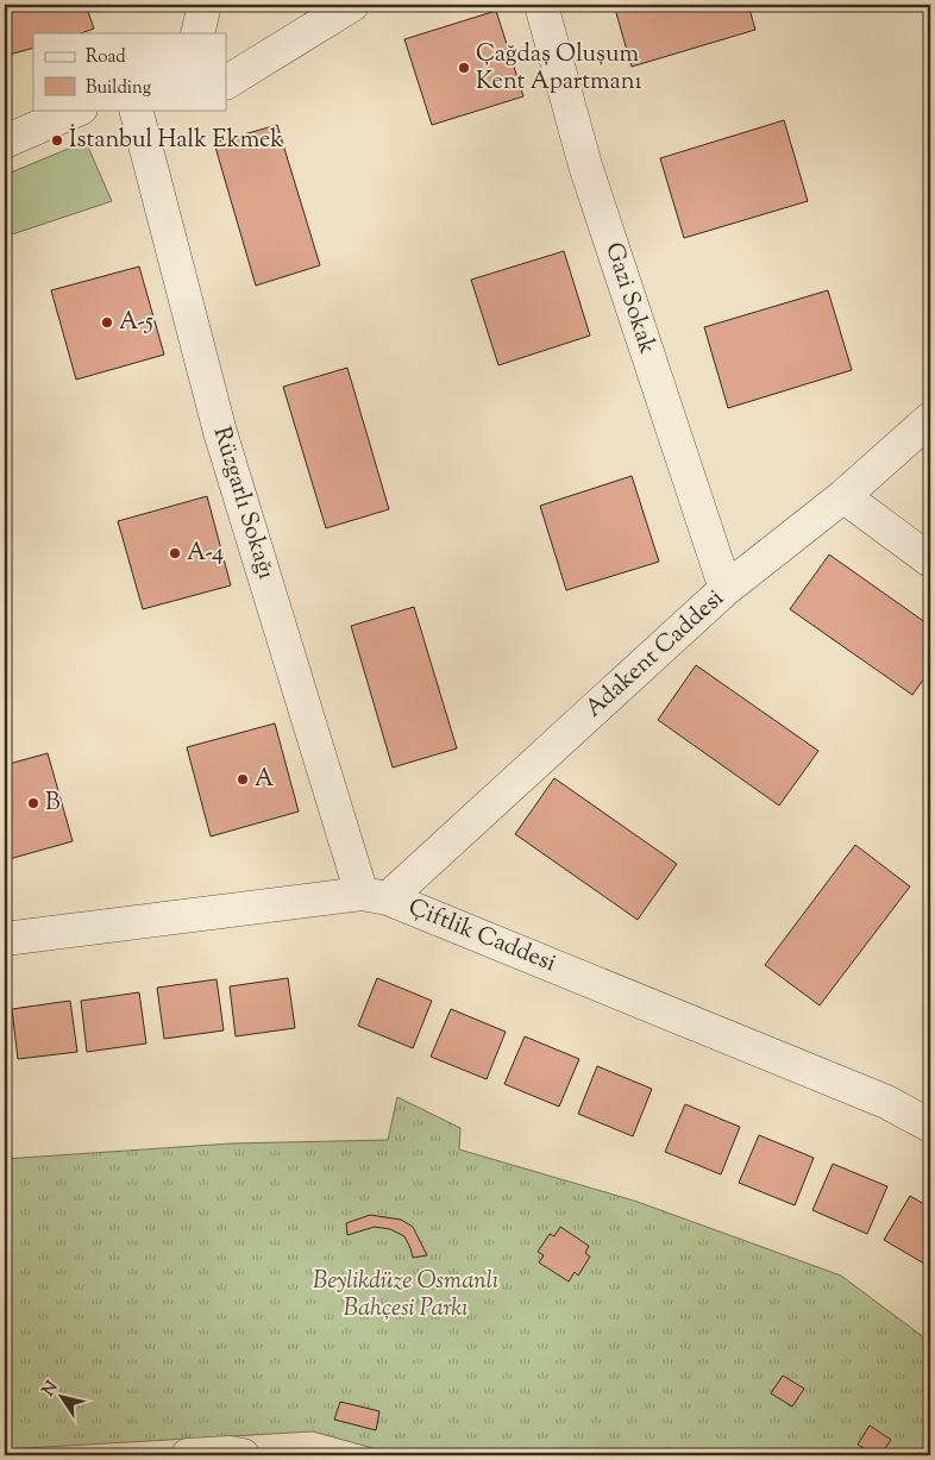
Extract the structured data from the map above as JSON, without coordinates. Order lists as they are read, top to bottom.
{
  "streets": {
    "street": [
      "Gazi Sokak",
      "Rüzgarlı Sokağı",
      "Adakent Caddesi",
      "Çiftlik Caddesi"
    ]
  },
  "crossings": [
    ["Gazi Sokak", "Adakent Caddesi"],
    ["Rüzgarlı Sokağı", "Adakent Caddesi"],
    ["Rüzgarlı Sokağı", "Çiftlik Caddesi"],
    ["Adakent Caddesi", "Çiftlik Caddesi"]
  ],
  "parks": ["Beylikdüze Osmanlı Bahçesi Parkı"],
  "places": [
    "Çağdaş Oluşum Kent Apartmanı",
    "İstanbul Halk Ekmek",
    "A-5",
    "A-4",
    "A",
    "B"
  ],
  "legend": ["Road", "Building"],
  "north": "top left"
}
